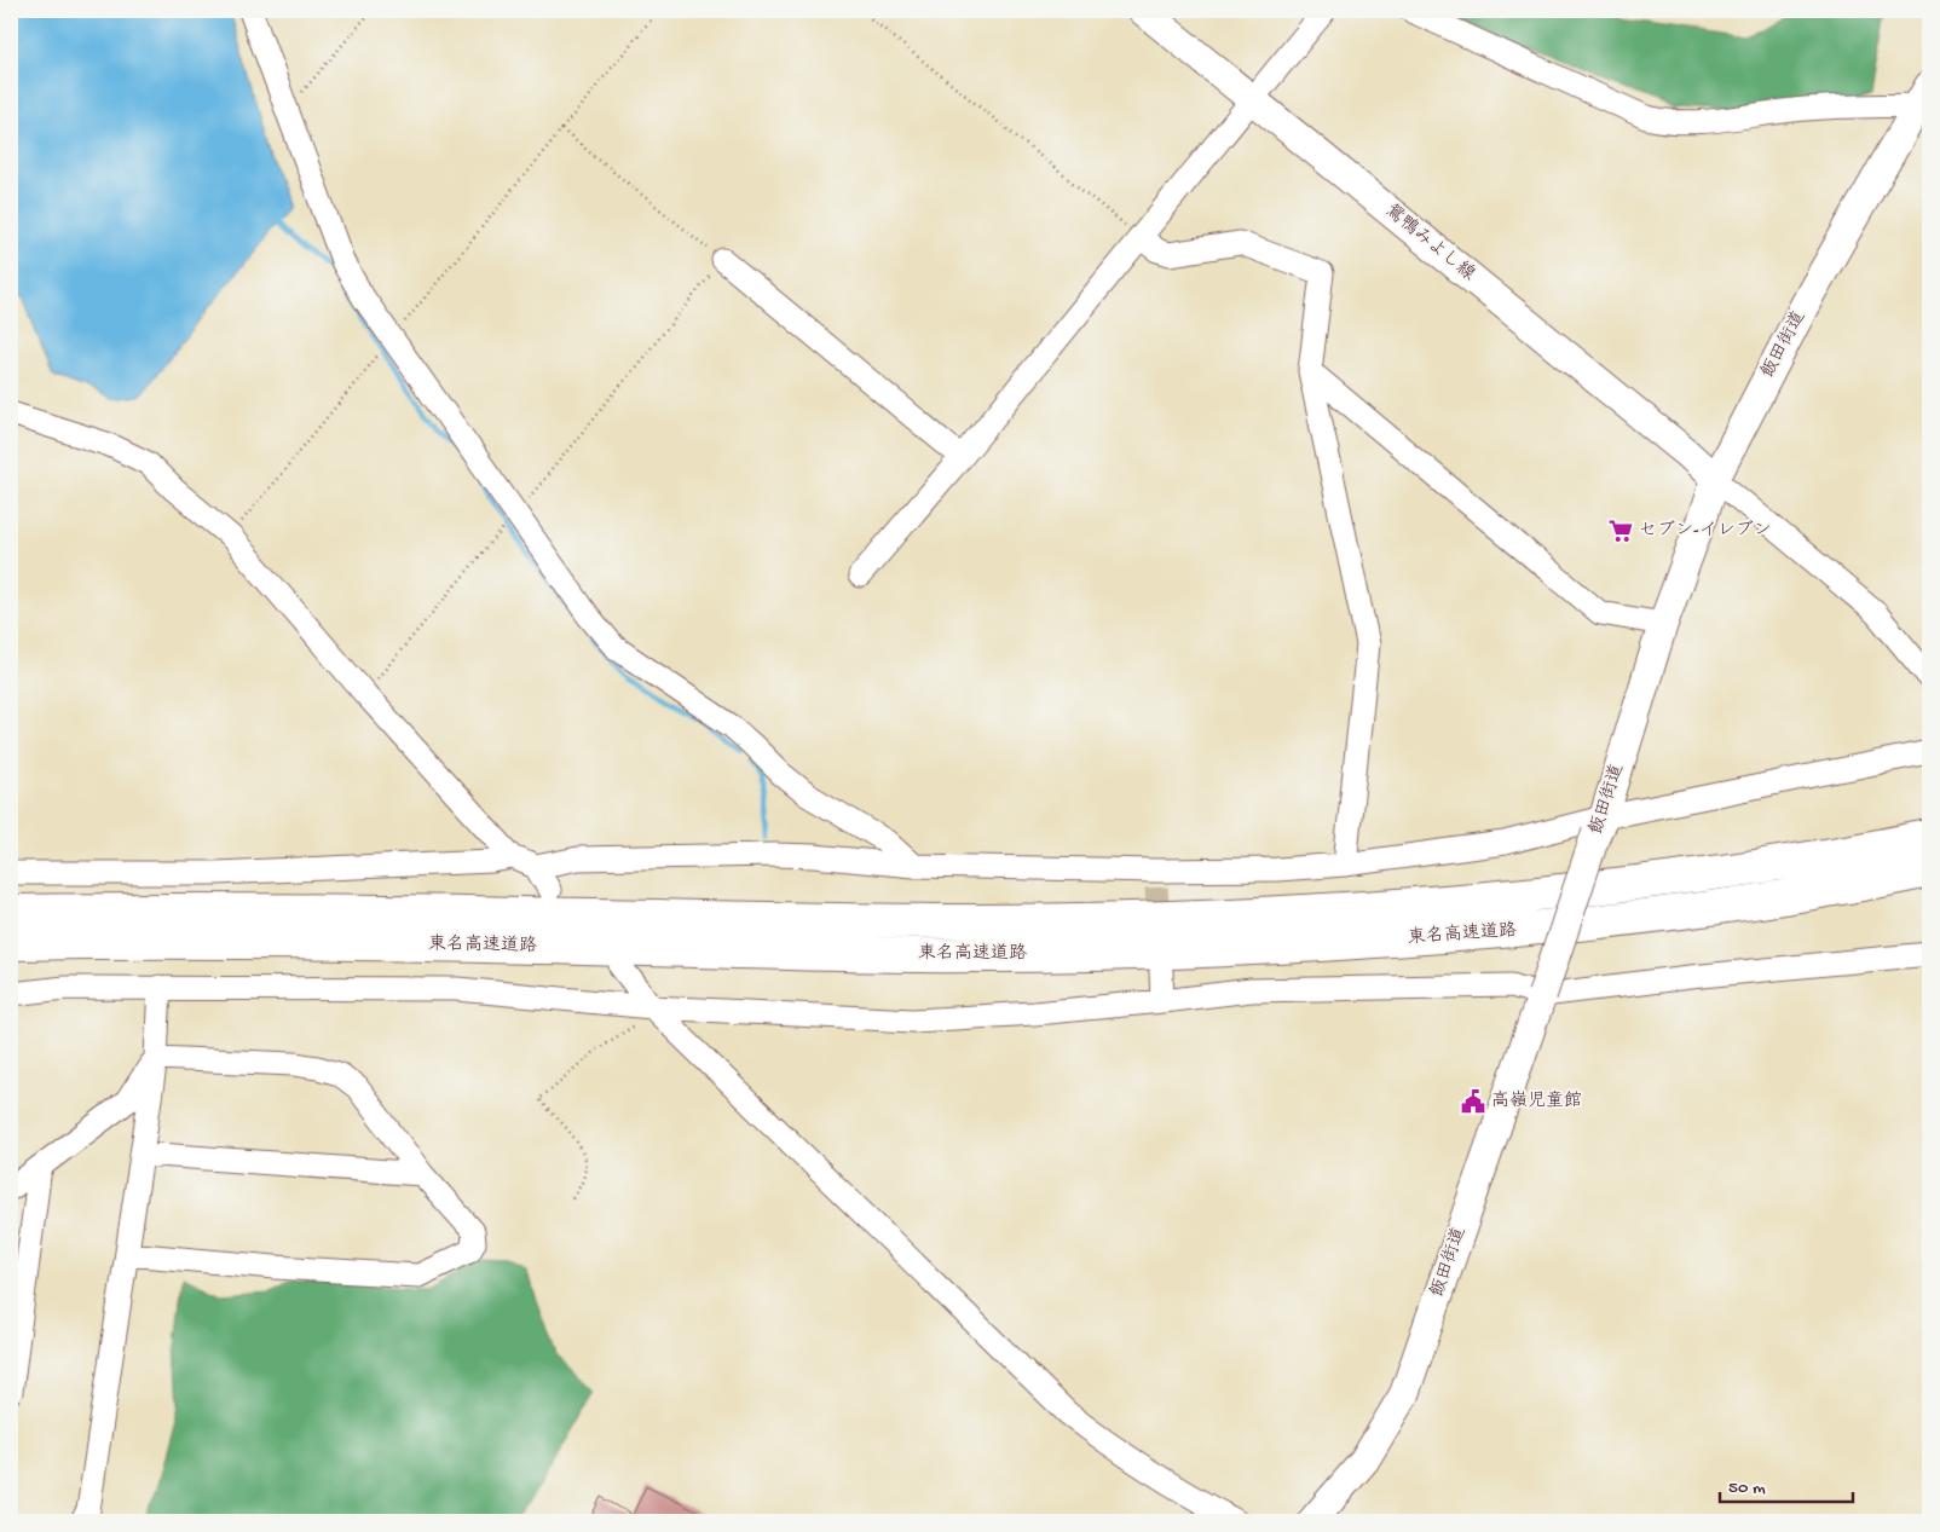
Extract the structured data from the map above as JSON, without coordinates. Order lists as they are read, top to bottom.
{
  "streets": {
    "highway": ["東名高速道路"],
    "main road": ["鴛鴨みよし線", "飯田街道"]
  },
  "crossings": [
    ["鴛鴨みよし線", "飯田街道"]
  ],
  "places": {
    "supermarket": ["セブン-イレブン"],
    "public building": ["高嶺児童館"]
  },
  "scale_bar": "50 m"
}
